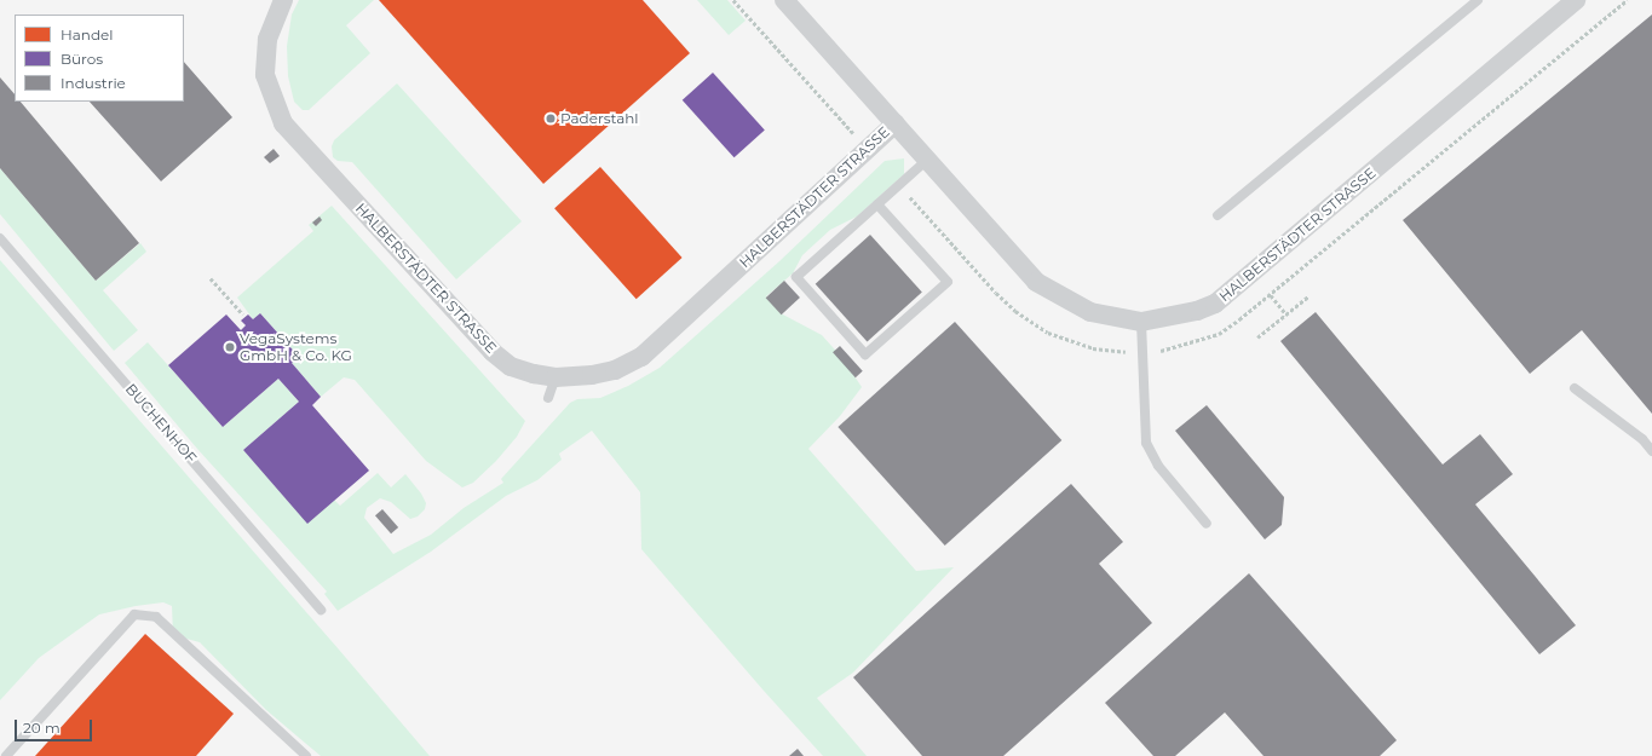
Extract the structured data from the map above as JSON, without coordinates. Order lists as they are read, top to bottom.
{
  "streets": {
    "street": ["HALBERSTÄDTER STRASSE"],
    "lane": ["BUCHENHOF"]
  },
  "places": ["Paderstahl", "VegaSystems GmbH & Co. KG"],
  "legend": ["Handel", "Büros", "Industrie"],
  "scale_bar": "20 m"
}
